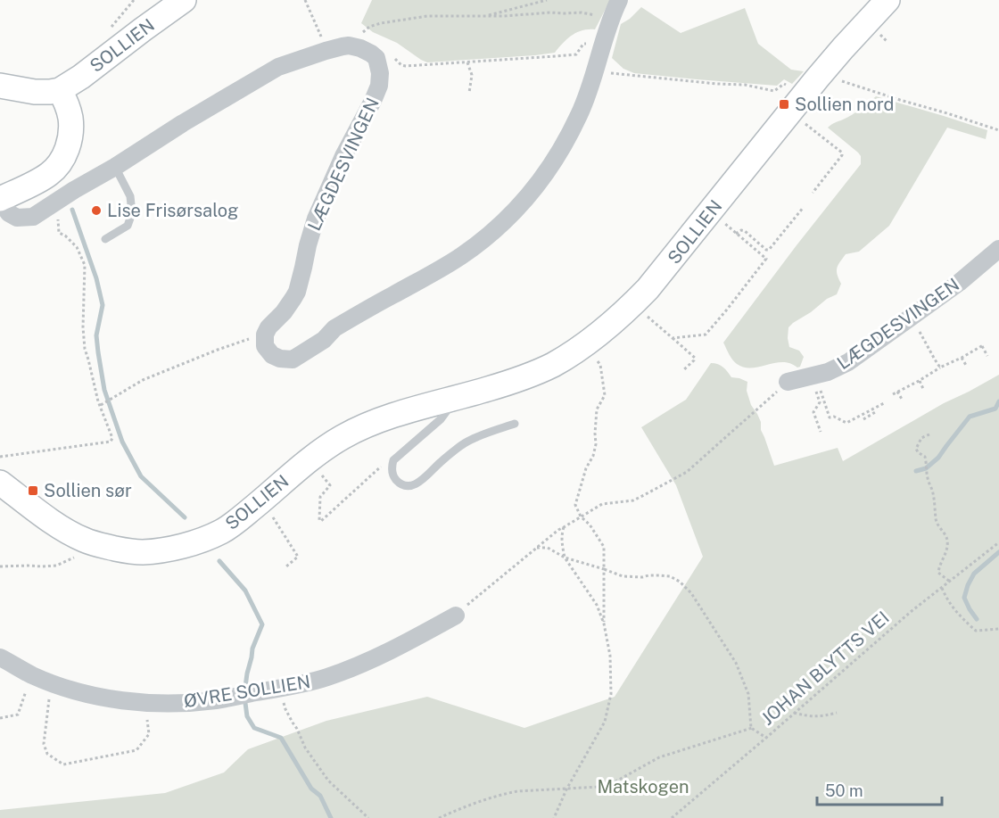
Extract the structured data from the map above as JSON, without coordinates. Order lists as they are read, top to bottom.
{
  "streets": {
    "street": ["SOLLIEN", "LÆGDESVINGEN", "ØVRE SOLLIEN"],
    "path": ["JOHAN BLYTTS VEI"]
  },
  "parks": ["Matskogen"],
  "places": {
    "transit": ["Sollien nord", "Sollien sør"],
    "other": ["Lise Frisørsalog"]
  },
  "scale_bar": "50 m"
}
